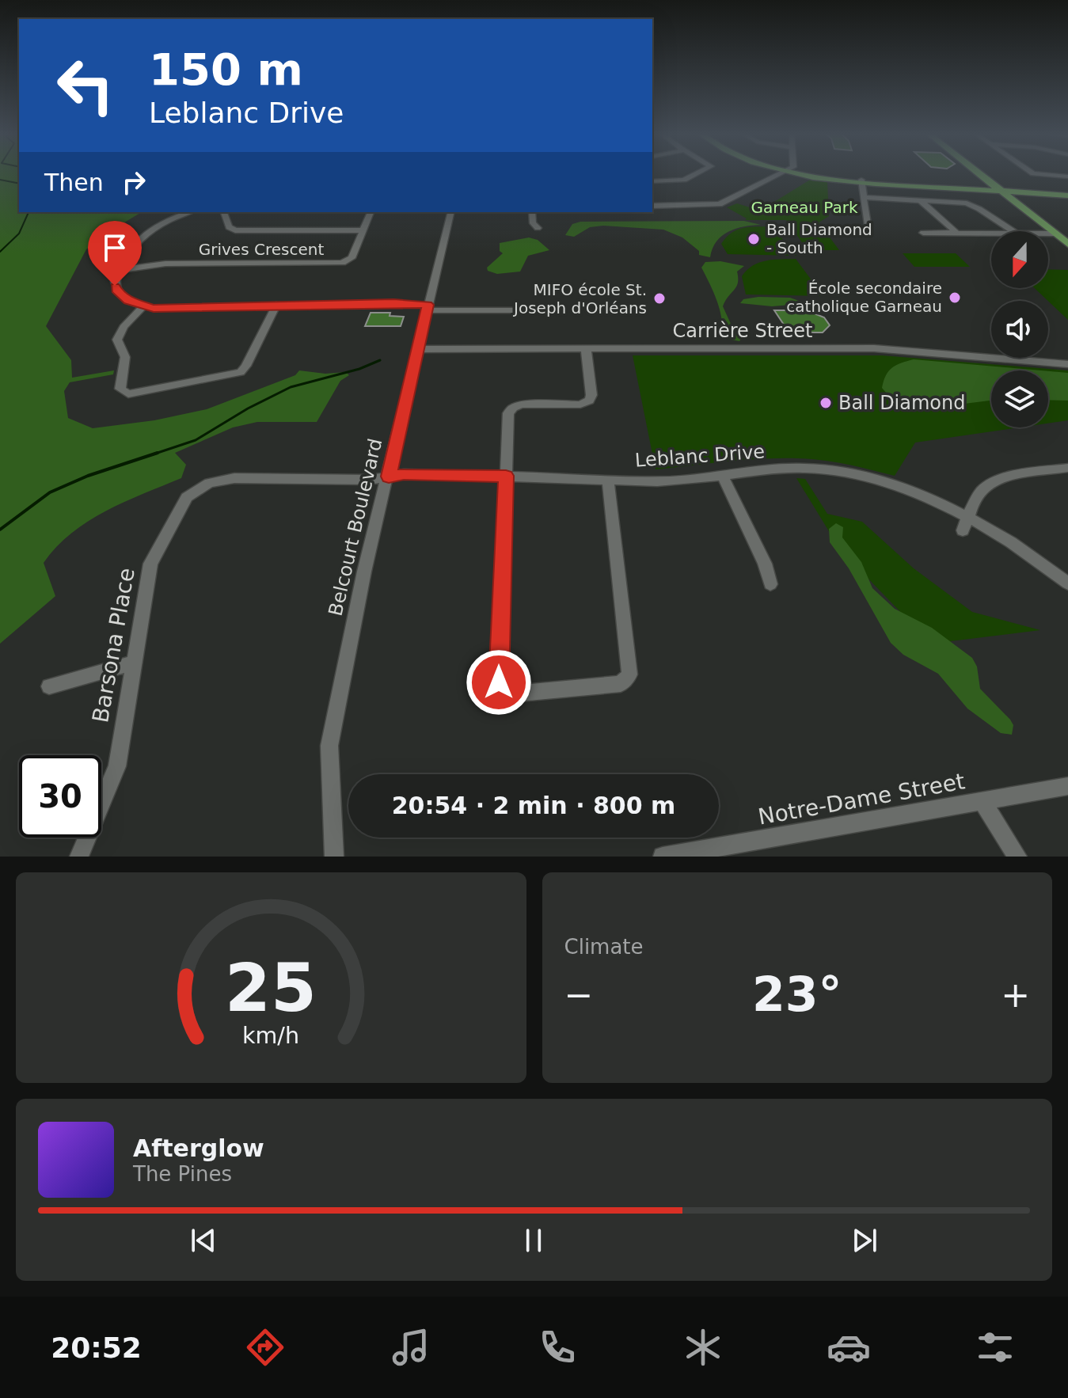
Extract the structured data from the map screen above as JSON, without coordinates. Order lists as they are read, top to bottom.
{
  "streets": {
    "street": [
      "Grives Crescent",
      "Carrière Street",
      "Leblanc Drive",
      "Belcourt Boulevard",
      "Barsona Place",
      "Notre-Dame Street"
    ]
  },
  "crossings": [
    ["Carrière Street", "Belcourt Boulevard"],
    ["Leblanc Drive", "Belcourt Boulevard"],
    ["Leblanc Drive", "Barsona Place"],
    ["Belcourt Boulevard", "Barsona Place"]
  ],
  "parks": ["Garneau Park"],
  "places": [
    "Ball Diamond - South",
    "École secondaire catholique Garneau",
    "MIFO école St. Joseph d'Orléans",
    "Ball Diamond"
  ],
  "north": "bottom",
  "page": {
    "turn": ["150 m", "Leblanc Drive"],
    "then": "Then",
    "limit": "30",
    "trip": "20:54 · 2 min · 800 m",
    "tile": "Climate",
    "heat": ["−", "23°", "+"],
    "song": ["Afterglow", "The Pines"],
    "tabs": "20:52",
    "gauge": ["25", "km/h"]
  }
}
